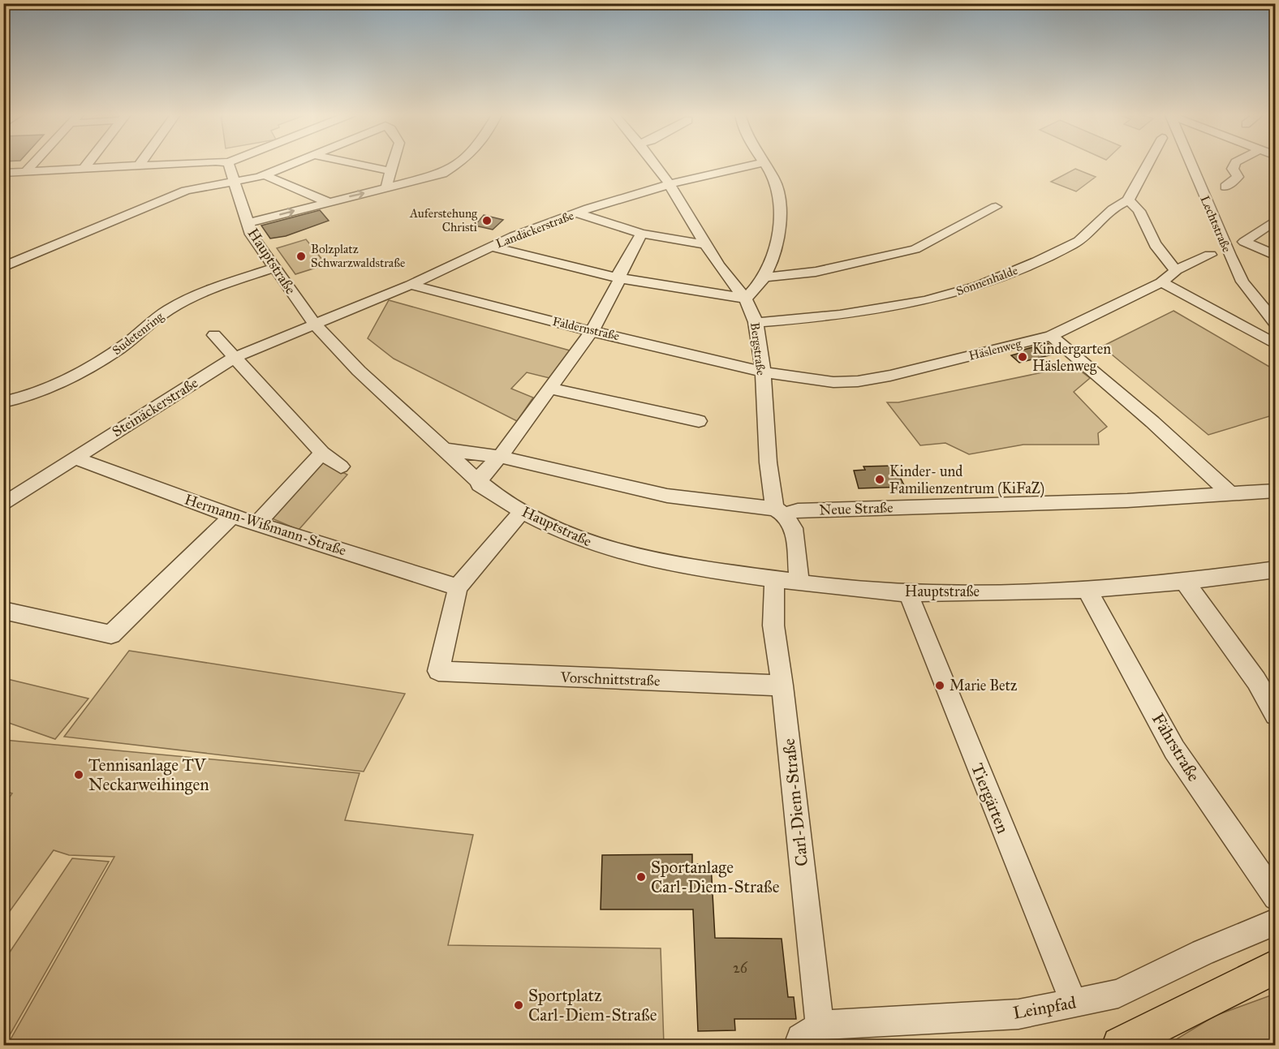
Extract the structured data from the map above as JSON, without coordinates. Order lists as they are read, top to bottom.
{
  "streets": {
    "street": [
      "Lechtstraße",
      "Landäckerstraße",
      "Hauptstraße",
      "Sonnenhalde",
      "Faldernstraße",
      "Sudetenring",
      "Bergstraße",
      "Häslenweg",
      "Steinäckerstraße",
      "Neue Straße",
      "Hermann-Wißmann-Straße",
      "Vorschnittstraße",
      "Fährstraße",
      "Tiergärten",
      "Carl-Diem-Straße",
      "Leinpfad"
    ]
  },
  "crossings": [
    ["Landäckerstraße", "Hauptstraße"],
    ["Landäckerstraße", "Faldernstraße"],
    ["Landäckerstraße", "Bergstraße"],
    ["Landäckerstraße", "Steinäckerstraße"],
    ["Hauptstraße", "Sudetenring"],
    ["Hauptstraße", "Bergstraße"],
    ["Hauptstraße", "Steinäckerstraße"],
    ["Hauptstraße", "Neue Straße"],
    ["Hauptstraße", "Fährstraße"],
    ["Hauptstraße", "Tiergärten"],
    ["Hauptstraße", "Carl-Diem-Straße"],
    ["Sonnenhalde", "Bergstraße"],
    ["Faldernstraße", "Bergstraße"],
    ["Faldernstraße", "Häslenweg"],
    ["Bergstraße", "Häslenweg"],
    ["Bergstraße", "Neue Straße"],
    ["Steinäckerstraße", "Hermann-Wißmann-Straße"],
    ["Hermann-Wißmann-Straße", "Vorschnittstraße"],
    ["Vorschnittstraße", "Carl-Diem-Straße"],
    ["Tiergärten", "Leinpfad"],
    ["Carl-Diem-Straße", "Leinpfad"]
  ],
  "places": [
    "Auferstehung Christi",
    "Bolzplatz Schwarzwaldstraße",
    "Kindergarten Häslenweg",
    "Kinder- und Familienzentrum (KiFaZ)",
    "Marie Betz",
    "Tennisanlage TV Neckarweihingen",
    "Sportanlage Carl-Diem-Straße",
    "Sportplatz Carl-Diem-Straße"
  ],
  "house_numbers": ["26"]
}
